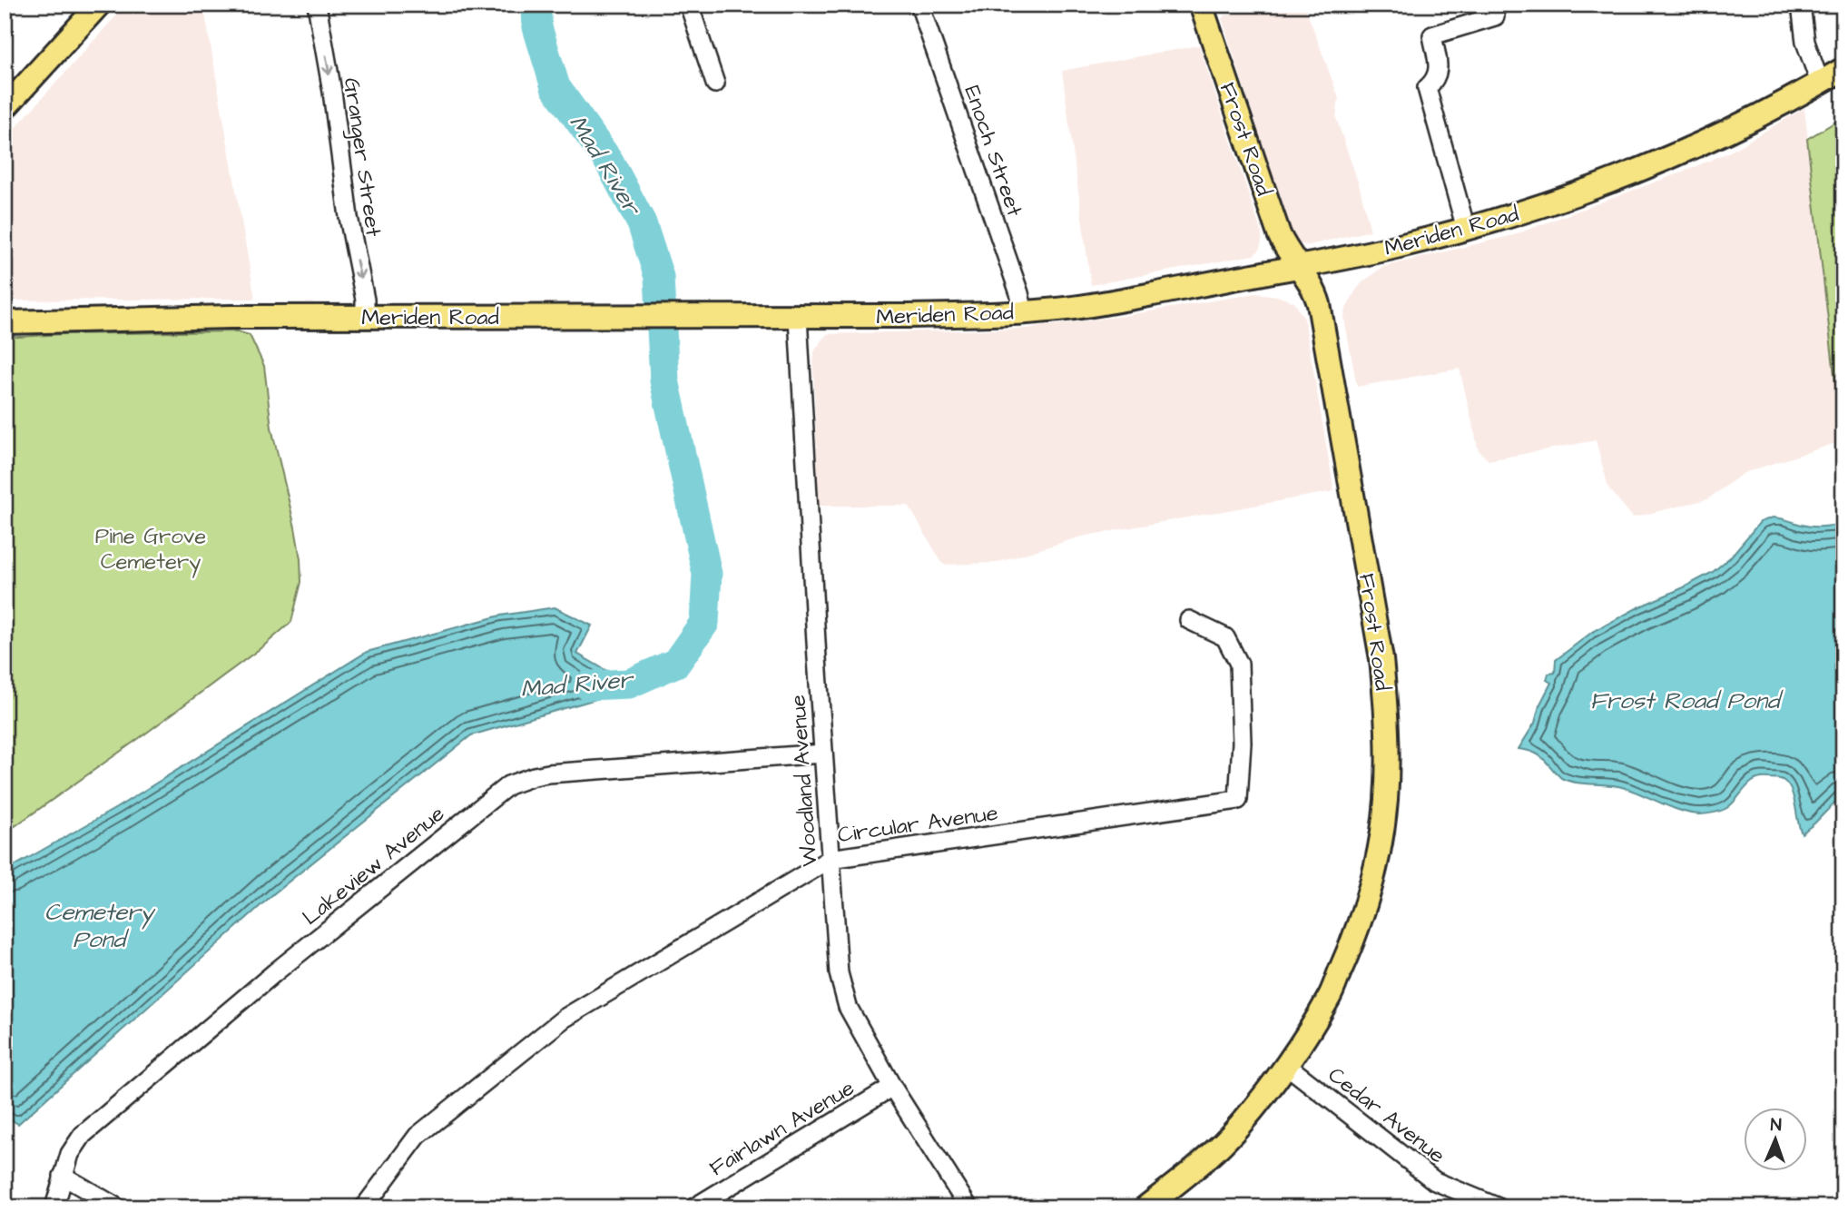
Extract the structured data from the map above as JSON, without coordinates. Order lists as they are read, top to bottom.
{
  "streets": {
    "main road": ["Frost Road", "Meriden Road"],
    "street": [
      "Enoch Street",
      "Granger Street",
      "Woodland Avenue",
      "Circular Avenue",
      "Lakeview Avenue",
      "Cedar Avenue",
      "Fairlawn Avenue"
    ]
  },
  "crossings": [
    ["Frost Road", "Meriden Road"],
    ["Frost Road", "Cedar Avenue"],
    ["Enoch Street", "Meriden Road"],
    ["Granger Street", "Meriden Road"],
    ["Meriden Road", "Woodland Avenue"],
    ["Woodland Avenue", "Circular Avenue"],
    ["Woodland Avenue", "Lakeview Avenue"],
    ["Woodland Avenue", "Fairlawn Avenue"]
  ],
  "one_way": ["Granger Street"],
  "water": ["Mad River", "Frost Road Pond", "Cemetery Pond"],
  "parks": ["Pine Grove Cemetery"],
  "north": "top"
}
